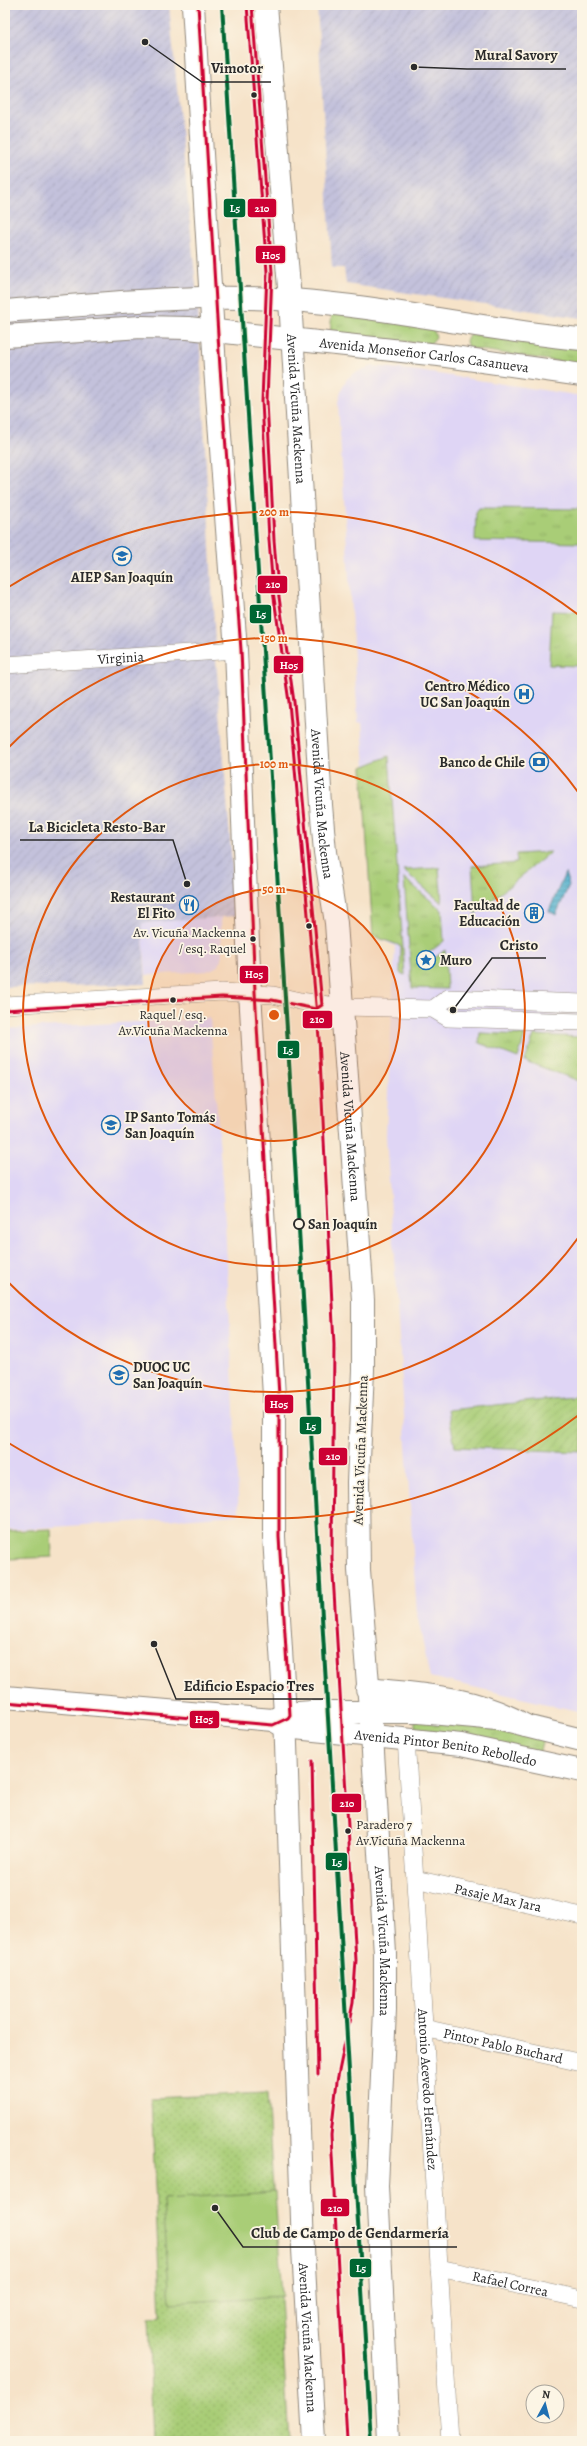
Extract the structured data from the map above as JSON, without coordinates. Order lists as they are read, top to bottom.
{
  "streets": {
    "main road": ["Avenida Monseñor Carlos Casanueva", "Avenida Vicuña Mackenna", "Avenida Pintor Benito Rebolledo"],
    "street": [
      "Virginia",
      "Pasaje Max Jara",
      "Pintor Pablo Buchard",
      "Antonio Acevedo Hernández",
      "Rafael Correa"
    ]
  },
  "crossings": [
    ["Avenida Monseñor Carlos Casanueva", "Avenida Vicuña Mackenna"],
    ["Avenida Vicuña Mackenna", "Virginia"],
    ["Avenida Vicuña Mackenna", "Avenida Pintor Benito Rebolledo"],
    ["Avenida Pintor Benito Rebolledo", "Antonio Acevedo Hernández"],
    ["Pasaje Max Jara", "Antonio Acevedo Hernández"],
    ["Pintor Pablo Buchard", "Antonio Acevedo Hernández"],
    ["Antonio Acevedo Hernández", "Rafael Correa"]
  ],
  "places": {
    "other": [
      "Vimotor",
      "Mural Savory",
      "La Bicicleta Resto-Bar",
      "Av. Vicuña Mackenna / esq. Raquel",
      "Raquel / esq. Av.Vicuña Mackenna",
      "Cristo",
      "San Joaquín",
      "Edificio Espacio Tres",
      "Paradero 7 Av.Vicuña Mackenna",
      "Club de Campo de Gendarmería"
    ],
    "school or university": ["AIEP San Joaquín", "IP Santo Tomás San Joaquín", "DUOC UC San Joaquín"],
    "hospital": ["Centro Médico UC San Joaquín"],
    "bank": ["Banco de Chile"],
    "restaurant": ["Restaurant El Fito"],
    "building": ["Facultad de Educación"],
    "place": ["Muro"]
  },
  "lines": ["transit line L5", "transit line 210", "transit line H05"],
  "north": "top",
  "rings": [
    "200 m",
    "150 m",
    "100 m",
    "50 m"
  ]
}
